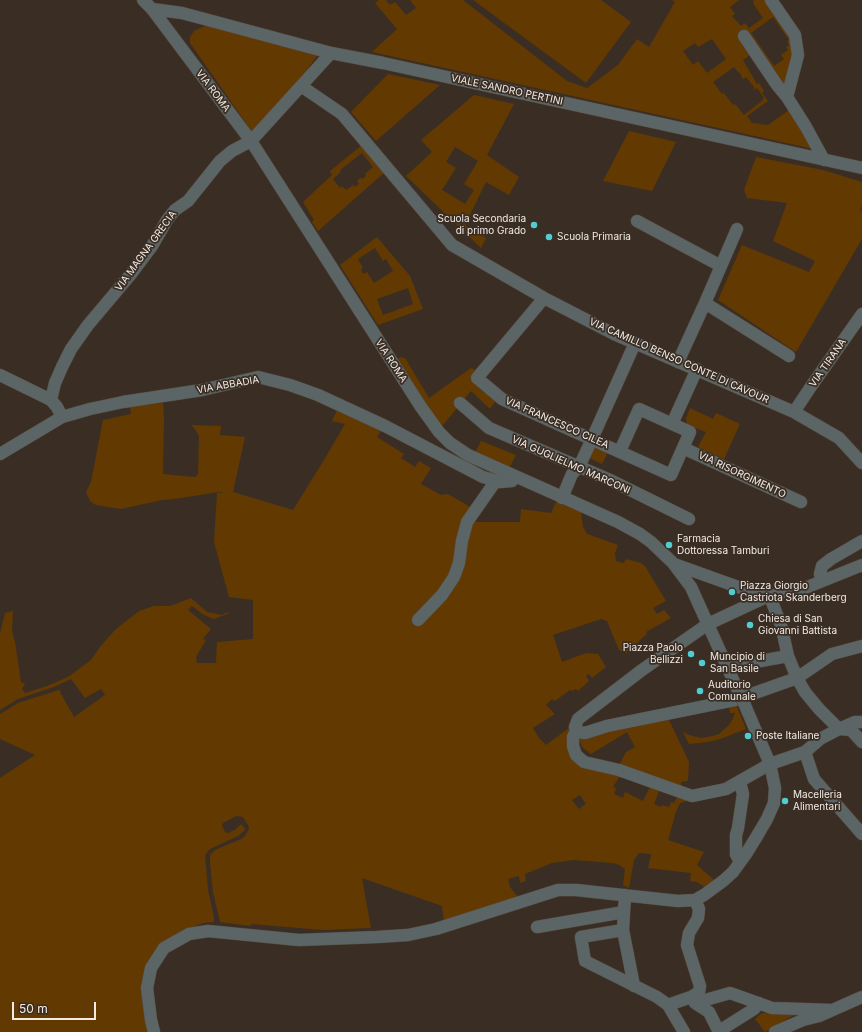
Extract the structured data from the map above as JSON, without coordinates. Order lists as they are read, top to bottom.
{
  "streets": {
    "street": [
      "VIALE SANDRO PERTINI",
      "VIA ROMA",
      "VIA MAGNA GRECIA",
      "VIA CAMILLO BENSO CONTE DI CAVOUR",
      "VIA TIRANA",
      "VIA ABBADIA",
      "VIA FRANCESCO CILEA",
      "VIA GUGLIELMO MARCONI",
      "VIA RISORGIMENTO"
    ]
  },
  "crossings": [
    ["VIALE SANDRO PERTINI", "VIA ROMA"],
    ["VIALE SANDRO PERTINI", "VIA MAGNA GRECIA"],
    ["VIA ROMA", "VIA MAGNA GRECIA"],
    ["VIA MAGNA GRECIA", "VIA CAMILLO BENSO CONTE DI CAVOUR"],
    ["VIA CAMILLO BENSO CONTE DI CAVOUR", "VIA TIRANA"],
    ["VIA CAMILLO BENSO CONTE DI CAVOUR", "VIA FRANCESCO CILEA"],
    ["VIA FRANCESCO CILEA", "VIA RISORGIMENTO"]
  ],
  "places": [
    "Scuola Secondaria di primo Grado",
    "Scuola Primaria",
    "Farmacia Dottoressa Tamburi",
    "Piazza Giorgio Castriota Skanderberg",
    "Chiesa di San Giovanni Battista",
    "Piazza Paolo Bellizzi",
    "Muncipio di San Basile",
    "Auditorio Comunale",
    "Poste Italiane",
    "Macelleria Alimentari"
  ],
  "scale_bar": "50 m"
}
